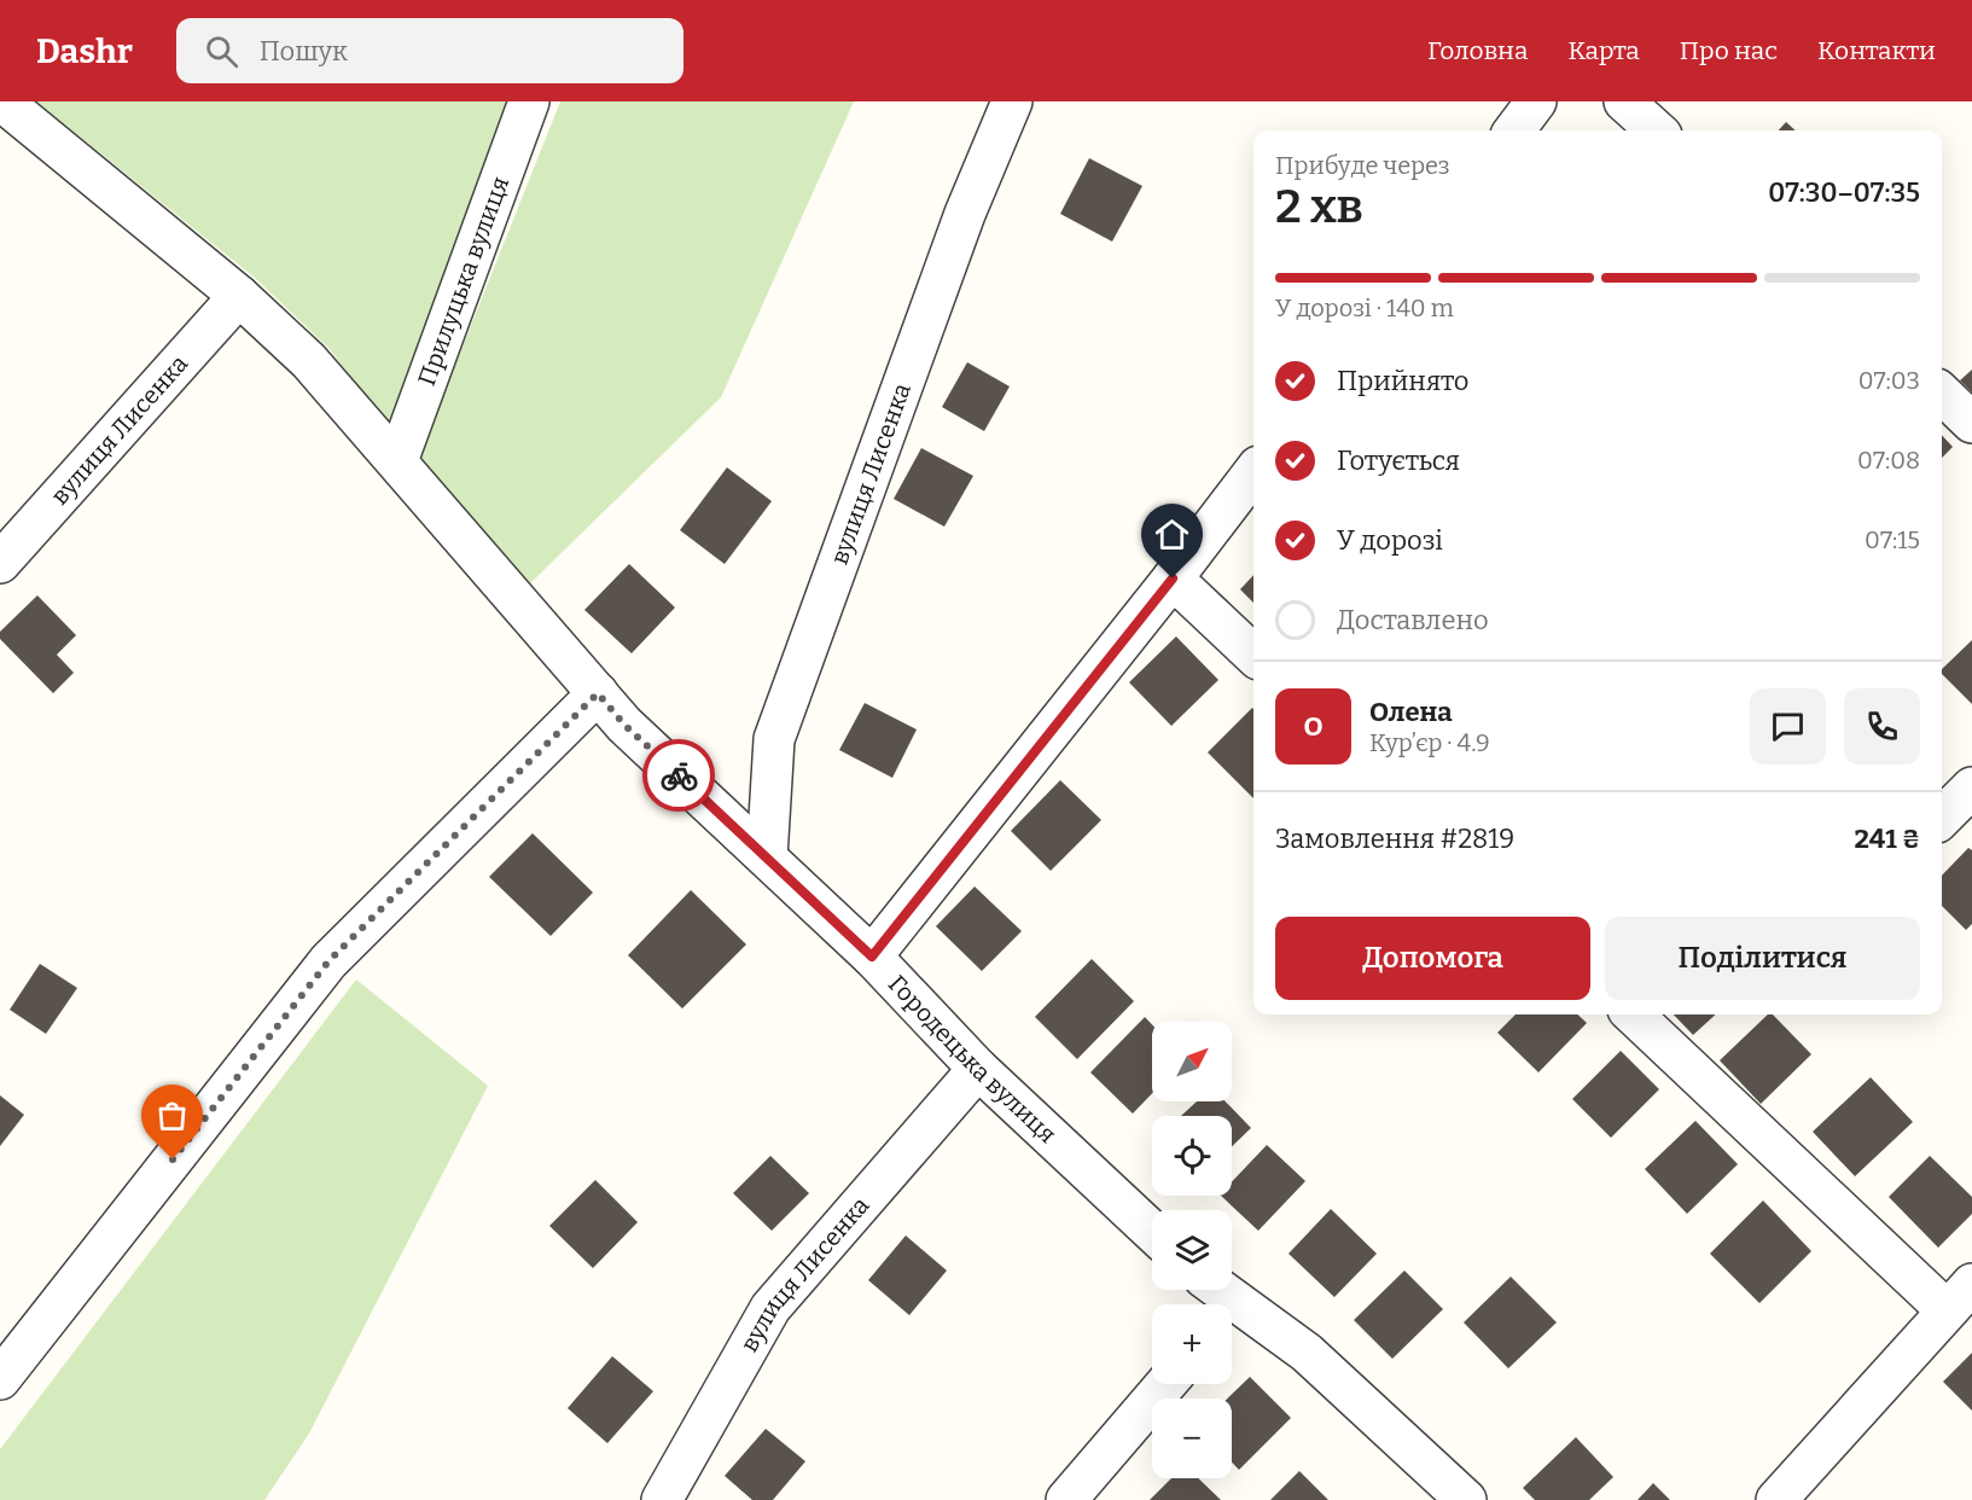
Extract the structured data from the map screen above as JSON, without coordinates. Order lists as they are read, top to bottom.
{
  "streets": {
    "street": ["Прилуцька вулиця", "вулиця Лисенка", "Городецька вулиця"]
  },
  "crossings": [
    ["Прилуцька вулиця", "Городецька вулиця"],
    ["вулиця Лисенка", "Городецька вулиця"]
  ],
  "north": "top right",
  "page": {
    "header": "Dashr",
    "search": "Пошук",
    "nav": [
      "Головна",
      "Карта",
      "Про нас",
      "Контакти"
    ],
    "heading": ["2 хв", "Прибуде через", "07:30–07:35"],
    "panel": [
      "Олена",
      "Кур’єр · 4.9",
      "Замовлення #2819",
      "241 ₴"
    ],
    "bar": "У дорозі · 140 m",
    "list": [
      ["Прийнято", "07:03"],
      ["Готується", "07:08"],
      ["У дорозі", "07:15"],
      "Доставлено"
    ],
    "round": "О",
    "buttons": ["Допомога", "Поділитися"],
    "map_buttons": ["+", "−"]
  }
}
